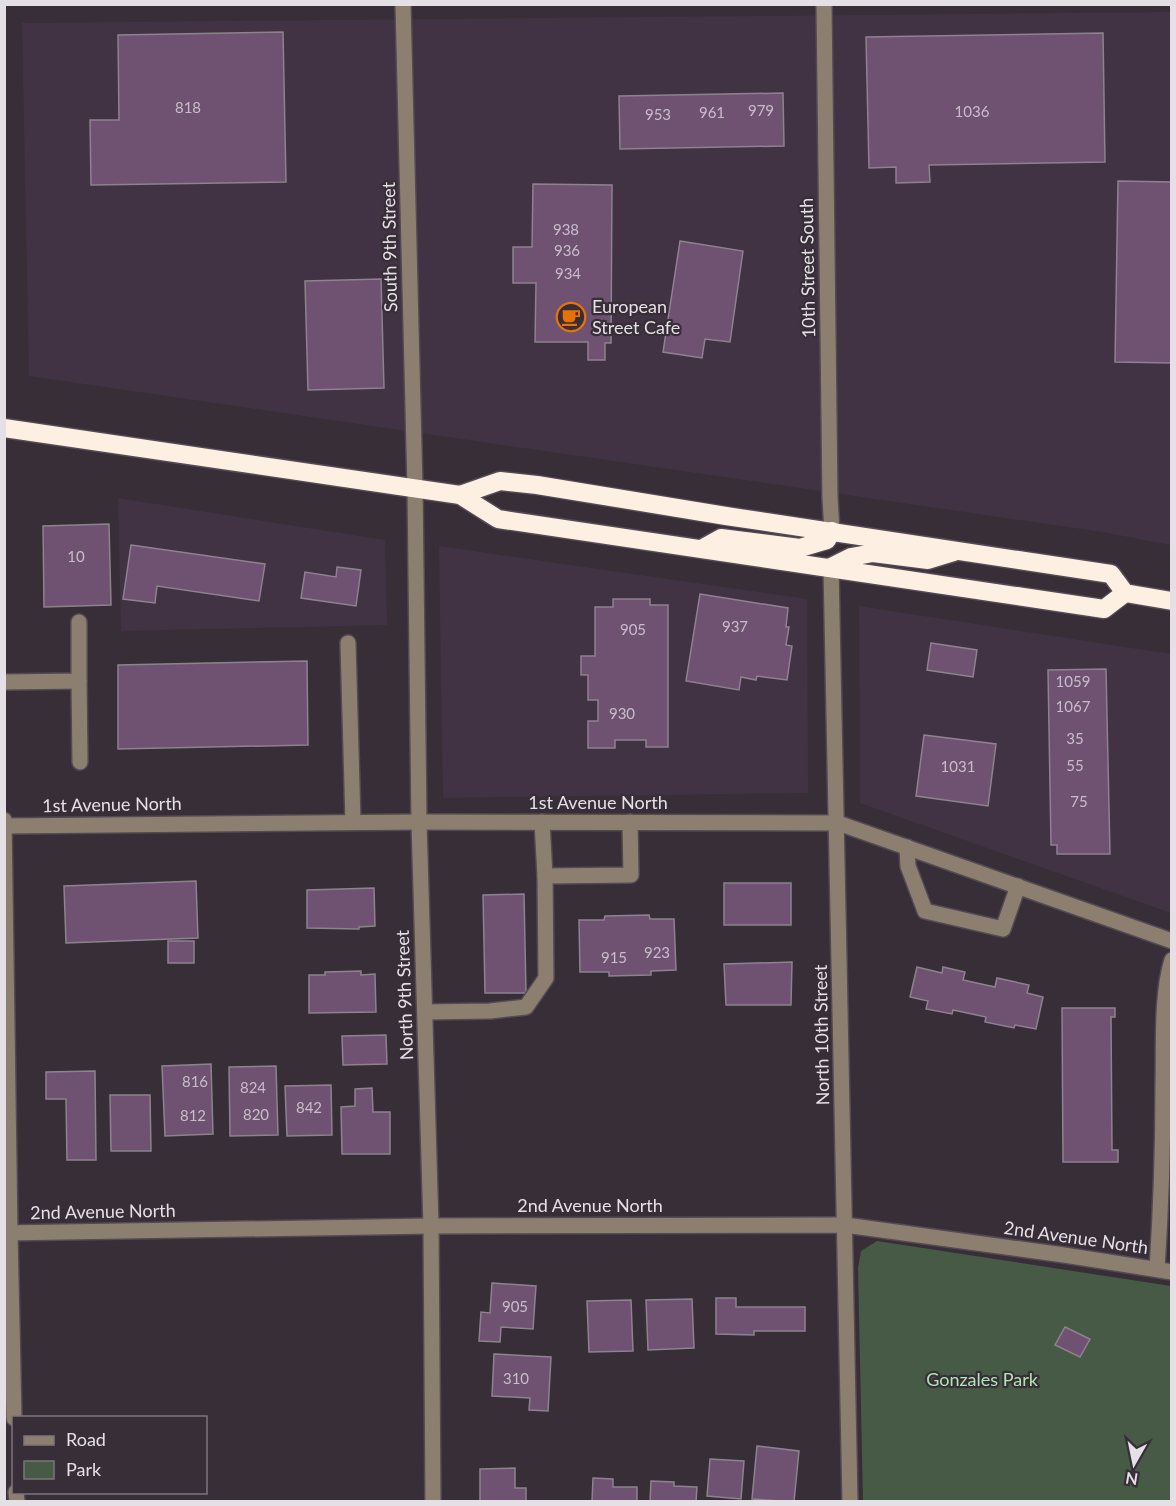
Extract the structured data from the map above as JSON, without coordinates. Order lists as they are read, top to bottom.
{
  "streets": {
    "street": [
      "South 9th Street",
      "10th Street South",
      "1st Avenue North",
      "North 9th Street",
      "North 10th Street",
      "2nd Avenue North"
    ]
  },
  "crossings": [
    ["South 9th Street", "North 9th Street"],
    ["1st Avenue North", "North 9th Street"],
    ["1st Avenue North", "North 10th Street"],
    ["North 9th Street", "2nd Avenue North"],
    ["North 10th Street", "2nd Avenue North"]
  ],
  "parks": ["Gonzales Park"],
  "places": {
    "cafe": ["European Street Cafe"]
  },
  "house_numbers": [
    "818",
    "979",
    "1036",
    "961",
    "953",
    "938",
    "936",
    "934",
    "10",
    "937",
    "905",
    "1059",
    "1067",
    "930",
    "35",
    "55",
    "1031",
    "75",
    "923",
    "915",
    "816",
    "824",
    "842",
    "820",
    "812",
    "905",
    "310"
  ],
  "legend": ["Road", "Park"],
  "north": "bottom"
}
